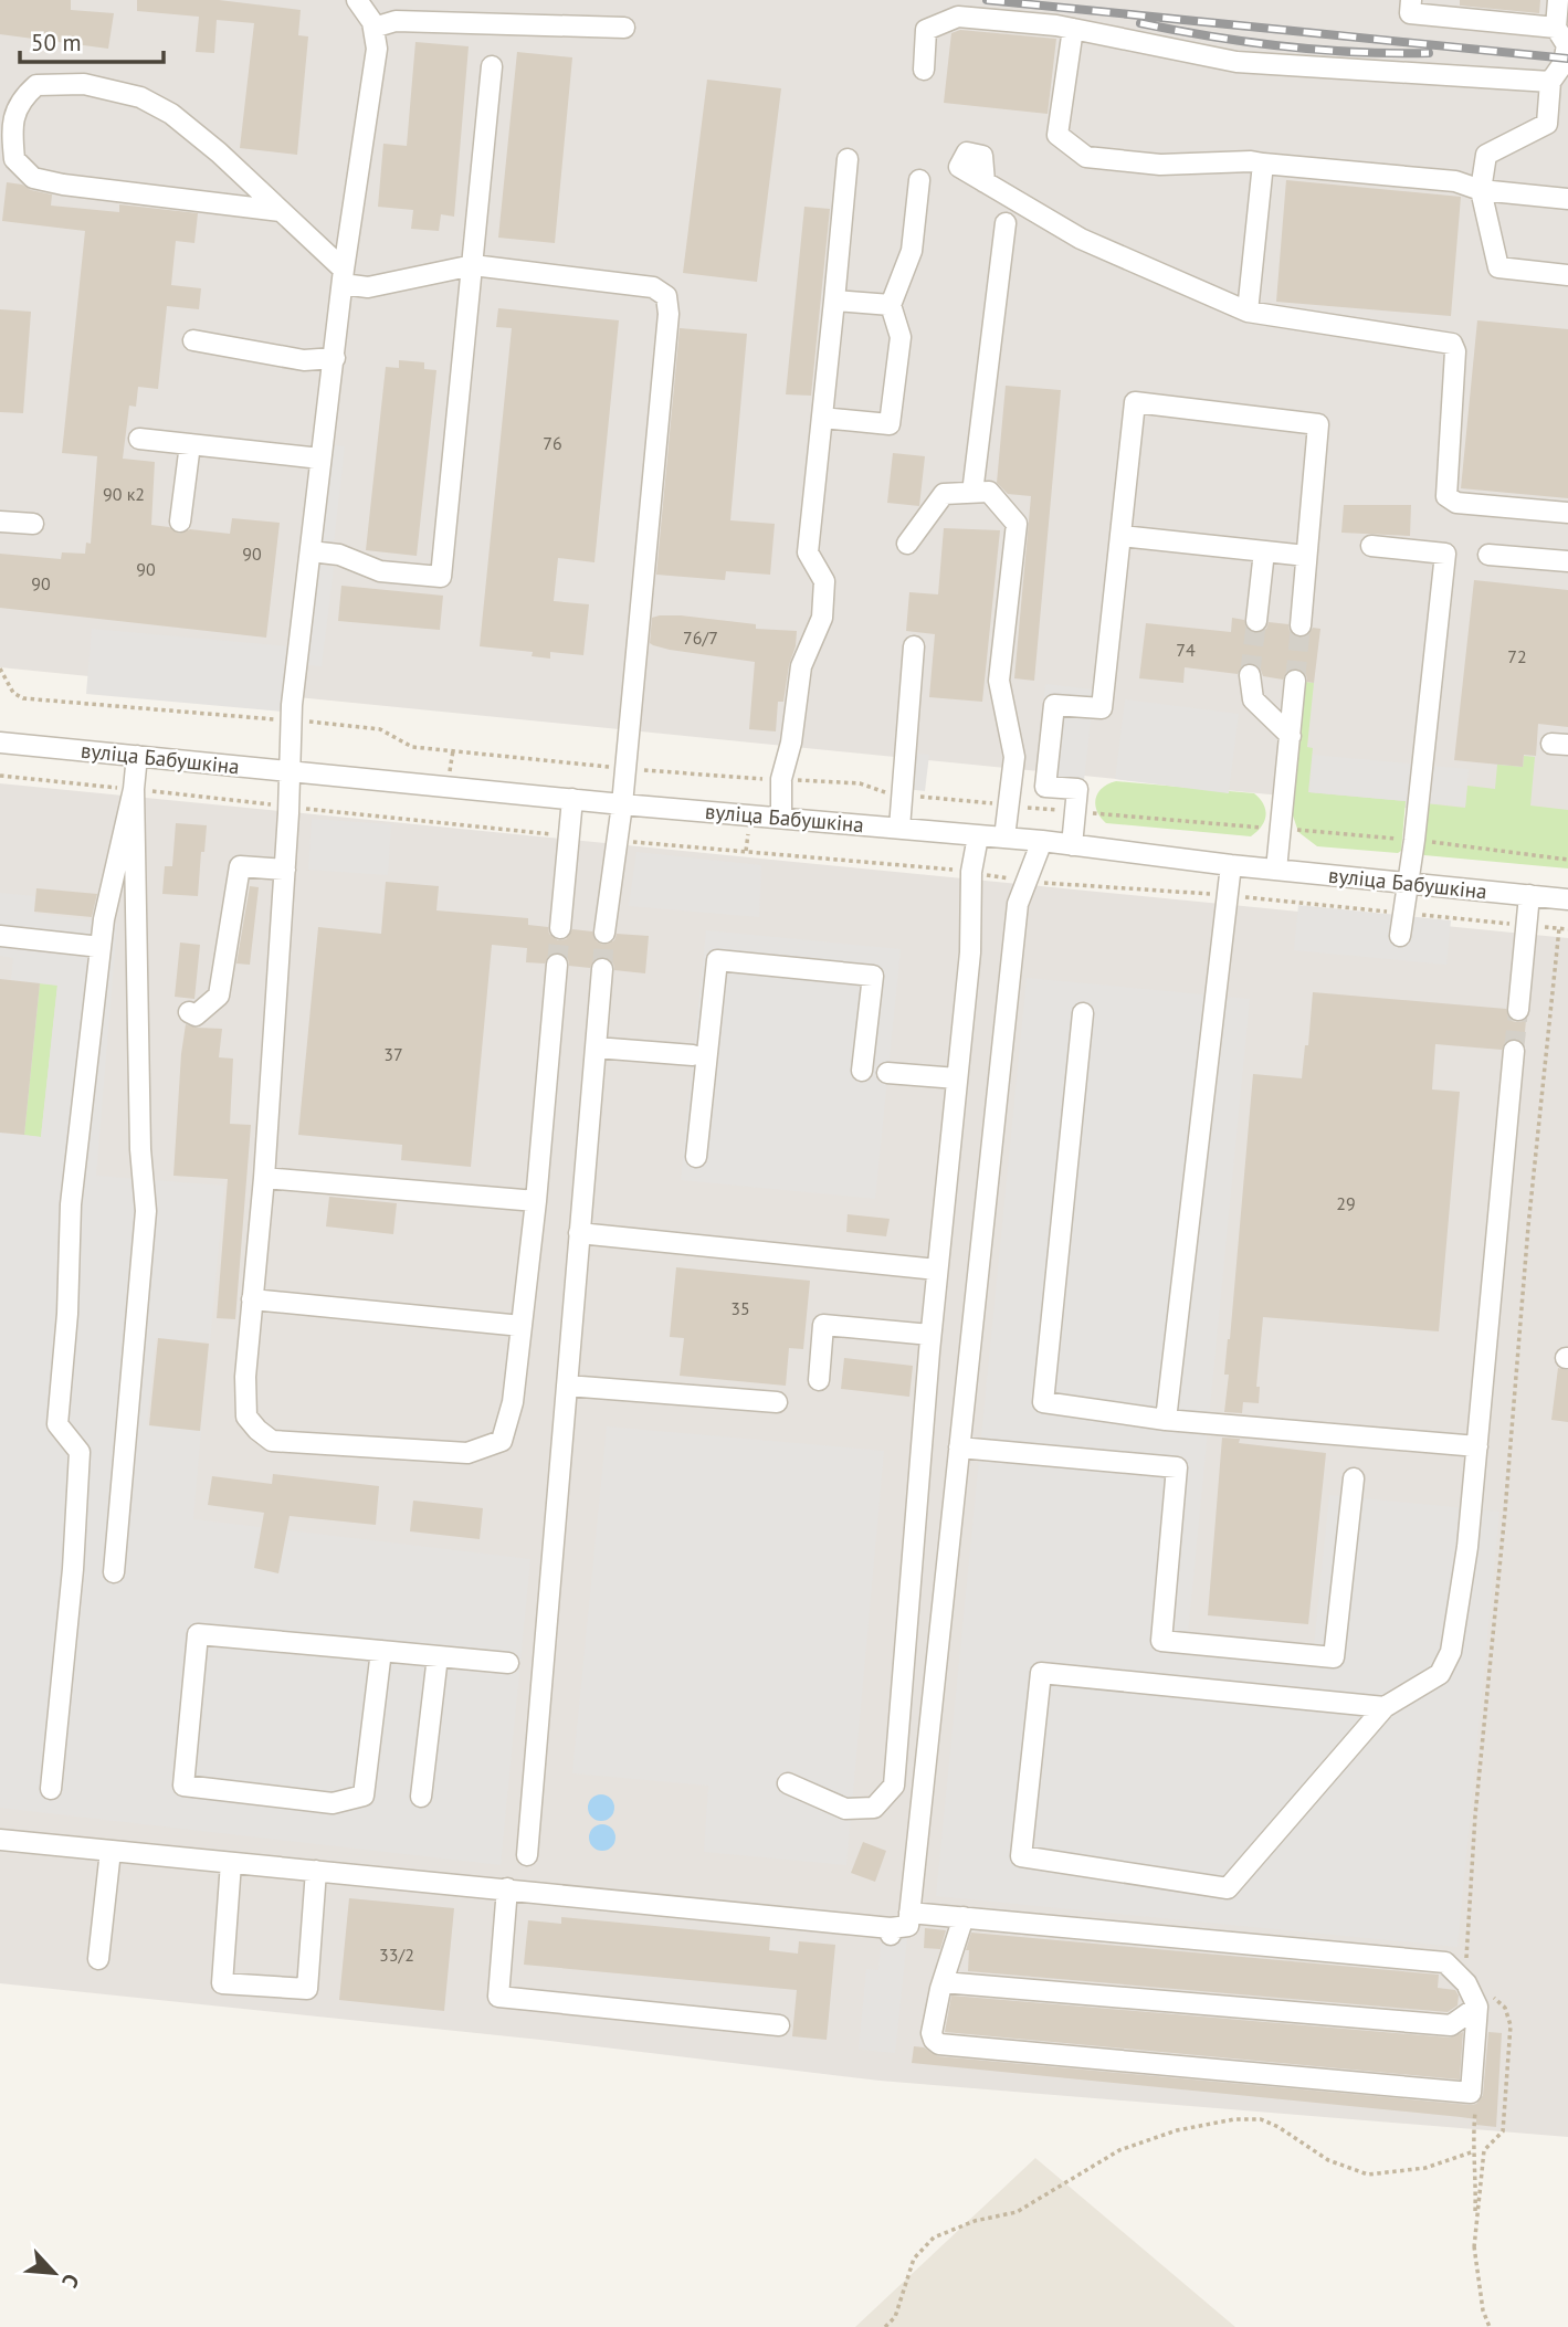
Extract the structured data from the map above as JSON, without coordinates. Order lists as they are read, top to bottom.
{
  "streets": {
    "street": ["вуліца Бабушкіна"]
  },
  "house_numbers": [
    "76",
    "90 к2",
    "90",
    "90",
    "90",
    "76/7",
    "74",
    "72",
    "37",
    "29",
    "35",
    "33/2"
  ],
  "scale_bar": "50 m",
  "north": "bottom right"
}
